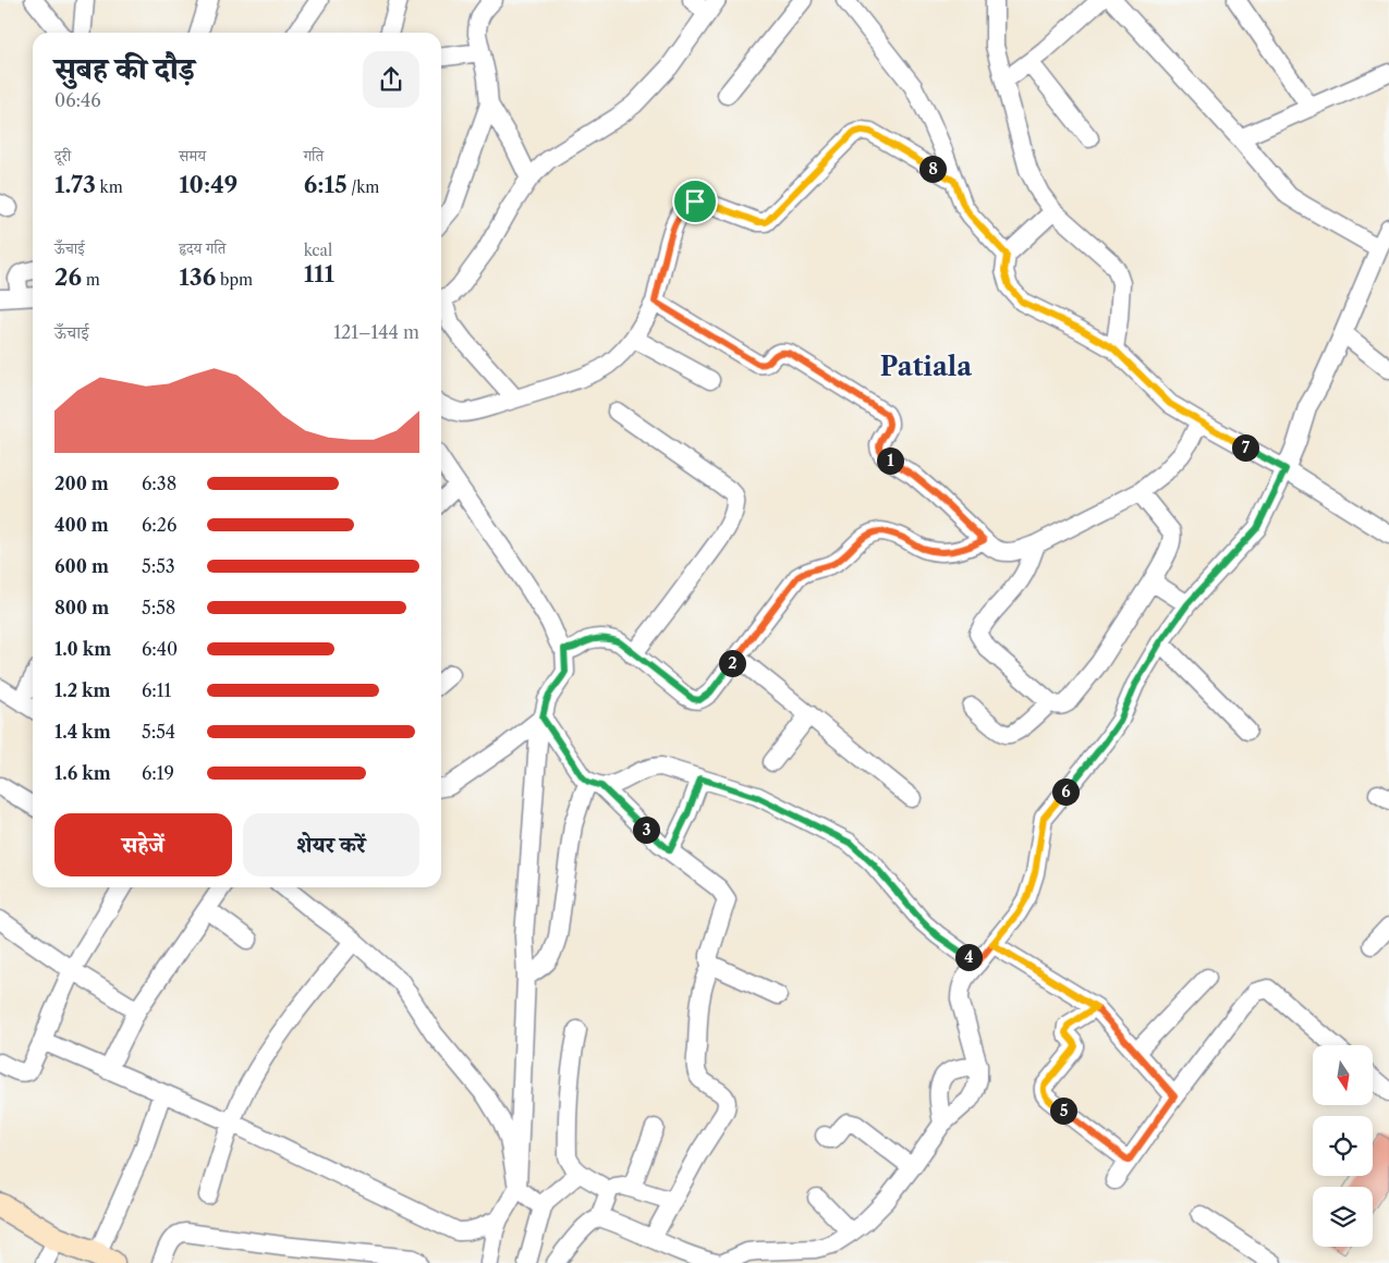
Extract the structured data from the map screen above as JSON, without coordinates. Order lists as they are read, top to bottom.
{
  "districts": ["Patiala"],
  "north": "bottom",
  "page": {
    "heading": ["सुबह की दौड़", "06:46"],
    "stats": [
      ["दूरी", "1.73 km"],
      ["समय", "10:49"],
      ["गति", "6:15 /km"],
      ["ऊँचाई", "26 m"],
      ["हृदय गति", "136 bpm"],
      ["kcal", "111"]
    ],
    "pins": [
      "8",
      "7",
      "1",
      "2",
      "6",
      "3",
      "4",
      "5"
    ],
    "chart": ["ऊँचाई", "121–144 m"],
    "list": [
      {
        "name": "200 m",
        "note": "6:38"
      },
      {
        "name": "400 m",
        "note": "6:26"
      },
      {
        "name": "600 m",
        "note": "5:53"
      },
      {
        "name": "800 m",
        "note": "5:58"
      },
      {
        "name": "1.0 km",
        "note": "6:40"
      },
      {
        "name": "1.2 km",
        "note": "6:11"
      },
      {
        "name": "1.4 km",
        "note": "5:54"
      },
      {
        "name": "1.6 km",
        "note": "6:19"
      }
    ],
    "buttons": ["सहेजें", "शेयर करें"]
  }
}
